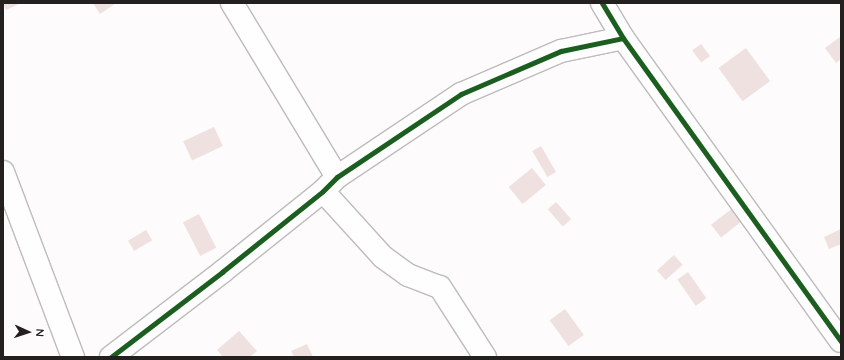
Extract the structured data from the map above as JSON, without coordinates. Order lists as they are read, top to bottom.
{
  "north": "right"
}
